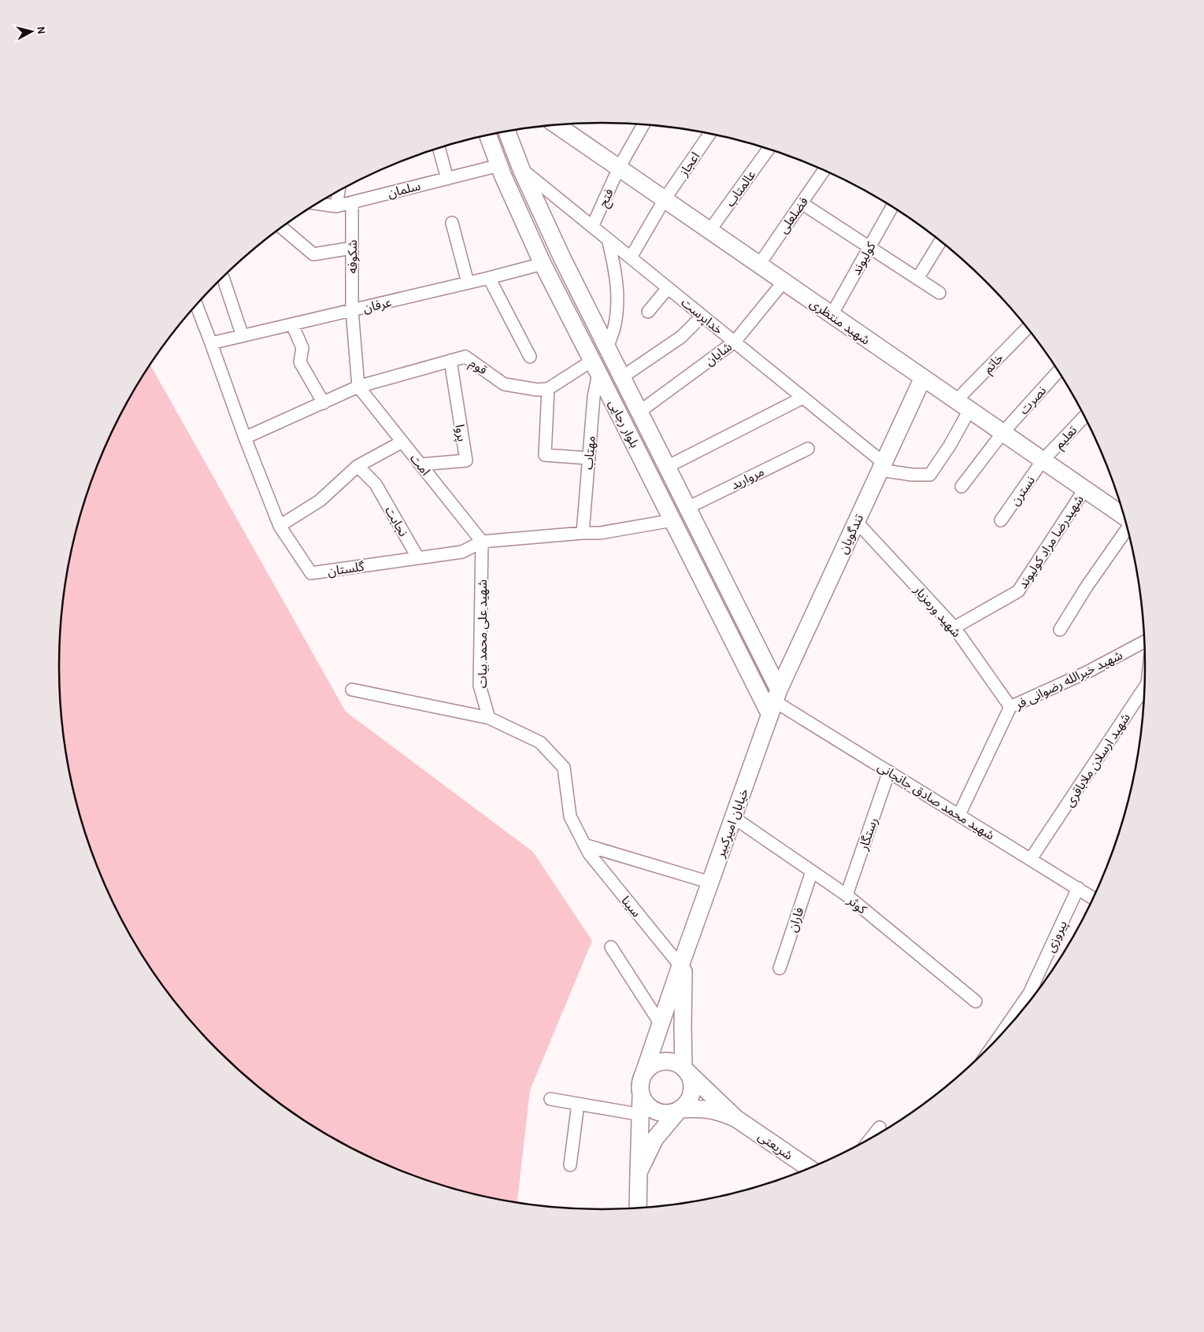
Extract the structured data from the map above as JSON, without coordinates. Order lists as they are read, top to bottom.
{
  "streets": {
    "main road": [
      "شهید منتظری",
      "بلوار رجایی",
      "تندگویان",
      "خیابان امیرکبیر",
      "شریعتی"
    ],
    "street": [
      "اعجاز",
      "عالمتاب",
      "سلمان",
      "فتح",
      "فضلعلی",
      "شکوفه",
      "کولیوند",
      "عرفان",
      "خداپرست",
      "شایان",
      "خاتم",
      "قوم",
      "نصرت",
      "پروا",
      "تعلیم",
      "مهتاب",
      "امت",
      "مروارید",
      "نسترن",
      "نجابت",
      "شهیدرضا مراد کولیوند",
      "گلستان",
      "شهید ورمزیار",
      "شهید علی محمد بیات",
      "شهید خیرالله رضوانی فر",
      "شهید ارسلان ملاباقری",
      "شهید محمد صادق جانجانی",
      "رستگار",
      "کوثر",
      "سینا",
      "فاران",
      "پیروزی"
    ]
  },
  "crossings": [
    ["اعجاز", "خداپرست"],
    ["اعجاز", "شهید منتظری"],
    ["عالمتاب", "شهید منتظری"],
    ["سلمان", "شکوفه"],
    ["سلمان", "بلوار رجایی"],
    ["فتح", "خداپرست"],
    ["فتح", "شهید منتظری"],
    ["فضلعلی", "شهید منتظری"],
    ["شکوفه", "عرفان"],
    ["کولیوند", "شهید منتظری"],
    ["عرفان", "بلوار رجایی"],
    ["عرفان", "گلستان"],
    ["خداپرست", "شایان"],
    ["خداپرست", "بلوار رجایی"],
    ["خداپرست", "تندگویان"],
    ["شهید منتظری", "شایان"],
    ["شهید منتظری", "خاتم"],
    ["شهید منتظری", "نصرت"],
    ["شهید منتظری", "تعلیم"],
    ["شهید منتظری", "نسترن"],
    ["شهید منتظری", "تندگویان"],
    ["شهید منتظری", "شهیدرضا مراد کولیوند"],
    ["شایان", "بلوار رجایی"],
    ["قوم", "پروا"],
    ["قوم", "امت"],
    ["بلوار رجایی", "مهتاب"],
    ["بلوار رجایی", "مروارید"],
    ["بلوار رجایی", "تندگویان"],
    ["بلوار رجایی", "گلستان"],
    ["بلوار رجایی", "شهید محمد صادق جانجانی"],
    ["بلوار رجایی", "خیابان امیرکبیر"],
    ["پروا", "امت"],
    ["تعلیم", "نسترن"],
    ["مهتاب", "گلستان"],
    ["امت", "گلستان"],
    ["امت", "شهید علی محمد بیات"],
    ["نجابت", "گلستان"],
    ["تندگویان", "شهید ورمزیار"],
    ["تندگویان", "شهید محمد صادق جانجانی"],
    ["تندگویان", "خیابان امیرکبیر"],
    ["شهیدرضا مراد کولیوند", "شهید ورمزیار"],
    ["گلستان", "شهید علی محمد بیات"],
    ["شهید ورمزیار", "شهید خیرالله رضوانی فر"],
    ["شهید خیرالله رضوانی فر", "شهید محمد صادق جانجانی"],
    ["شهید ارسلان ملاباقری", "شهید محمد صادق جانجانی"],
    ["شهید محمد صادق جانجانی", "خیابان امیرکبیر"],
    ["شهید محمد صادق جانجانی", "رستگار"],
    ["شهید محمد صادق جانجانی", "پیروزی"],
    ["خیابان امیرکبیر", "کوثر"],
    ["خیابان امیرکبیر", "سینا"],
    ["رستگار", "کوثر"],
    ["کوثر", "فاران"]
  ],
  "north": "right"
}
